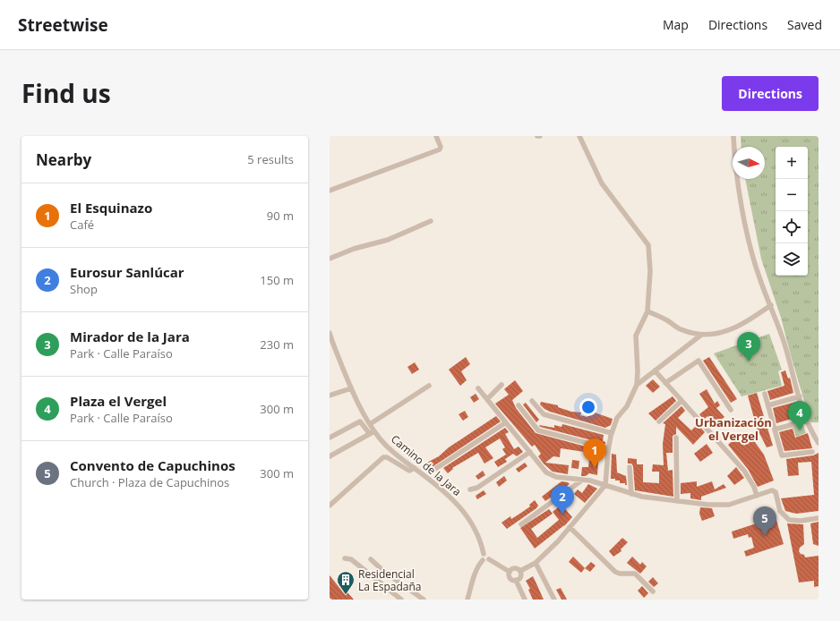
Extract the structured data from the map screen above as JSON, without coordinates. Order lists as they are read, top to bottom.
{
  "streets": {
    "street": ["Camino de la Jara"]
  },
  "districts": ["Urbanización el Vergel"],
  "places": {
    "building": ["Residencial La Espadaña"]
  },
  "north": "right",
  "page": {
    "header": "Streetwise",
    "nav": ["Map", "Directions", "Saved"],
    "title": "Find us",
    "buttons": "Directions",
    "heading": ["Nearby", "5 results"],
    "map_buttons": ["+", "−"],
    "list": [
      {
        "mark": "1",
        "name": "El Esquinazo",
        "note": "Café",
        "value": "90 m"
      },
      {
        "mark": "2",
        "name": "Eurosur Sanlúcar",
        "note": "Shop",
        "value": "150 m"
      },
      {
        "mark": "3",
        "name": "Mirador de la Jara",
        "note": "Park · Calle Paraíso",
        "value": "230 m"
      },
      {
        "mark": "4",
        "name": "Plaza el Vergel",
        "note": "Park · Calle Paraíso",
        "value": "300 m"
      },
      {
        "mark": "5",
        "name": "Convento de Capuchinos",
        "note": "Church · Plaza de Capuchinos",
        "value": "300 m"
      }
    ],
    "pins": [
      "3",
      "4",
      "1",
      "2",
      "5"
    ]
  }
}
